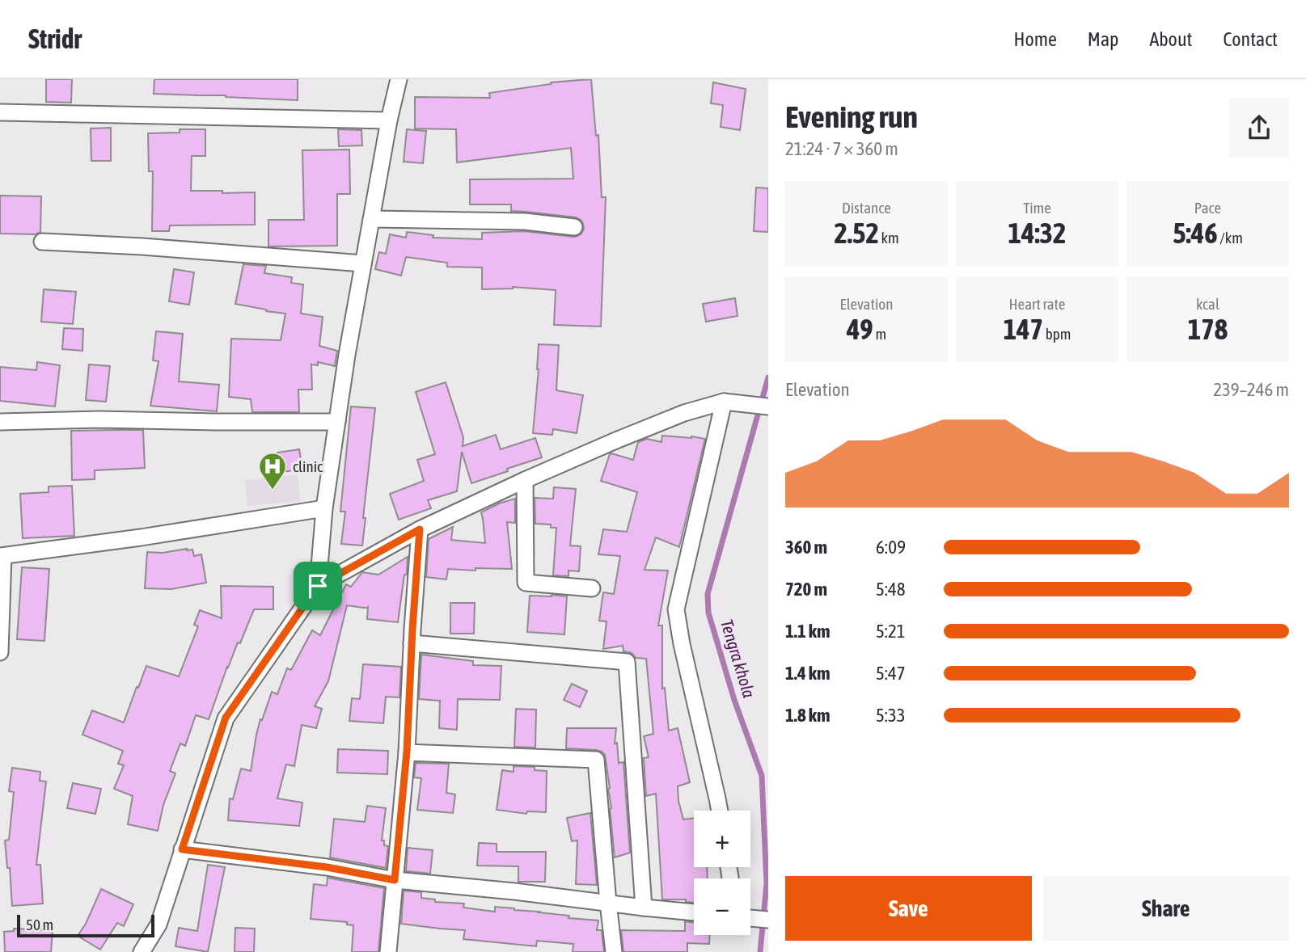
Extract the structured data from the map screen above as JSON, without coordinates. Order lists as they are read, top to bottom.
{
  "water": ["Tengra khola"],
  "places": {
    "hospital": ["clinic"]
  },
  "scale_bar": "50 m",
  "page": {
    "header": "Stridr",
    "nav": [
      "Home",
      "Map",
      "About",
      "Contact"
    ],
    "heading": ["Evening run", "21:24 · 7 × 360 m"],
    "stats": [
      ["Distance", "2.52 km"],
      ["Time", "14:32"],
      ["Pace", "5:46 /km"],
      ["Elevation", "49 m"],
      ["Heart rate", "147 bpm"],
      ["kcal", "178"]
    ],
    "chart": ["Elevation", "239–246 m"],
    "list": [
      {
        "name": "360 m",
        "note": "6:09"
      },
      {
        "name": "720 m",
        "note": "5:48"
      },
      {
        "name": "1.1 km",
        "note": "5:21"
      },
      {
        "name": "1.4 km",
        "note": "5:47"
      },
      {
        "name": "1.8 km",
        "note": "5:33"
      }
    ],
    "map_buttons": ["+", "−"],
    "buttons": ["Save", "Share"],
    "scale": "50 m"
  }
}
